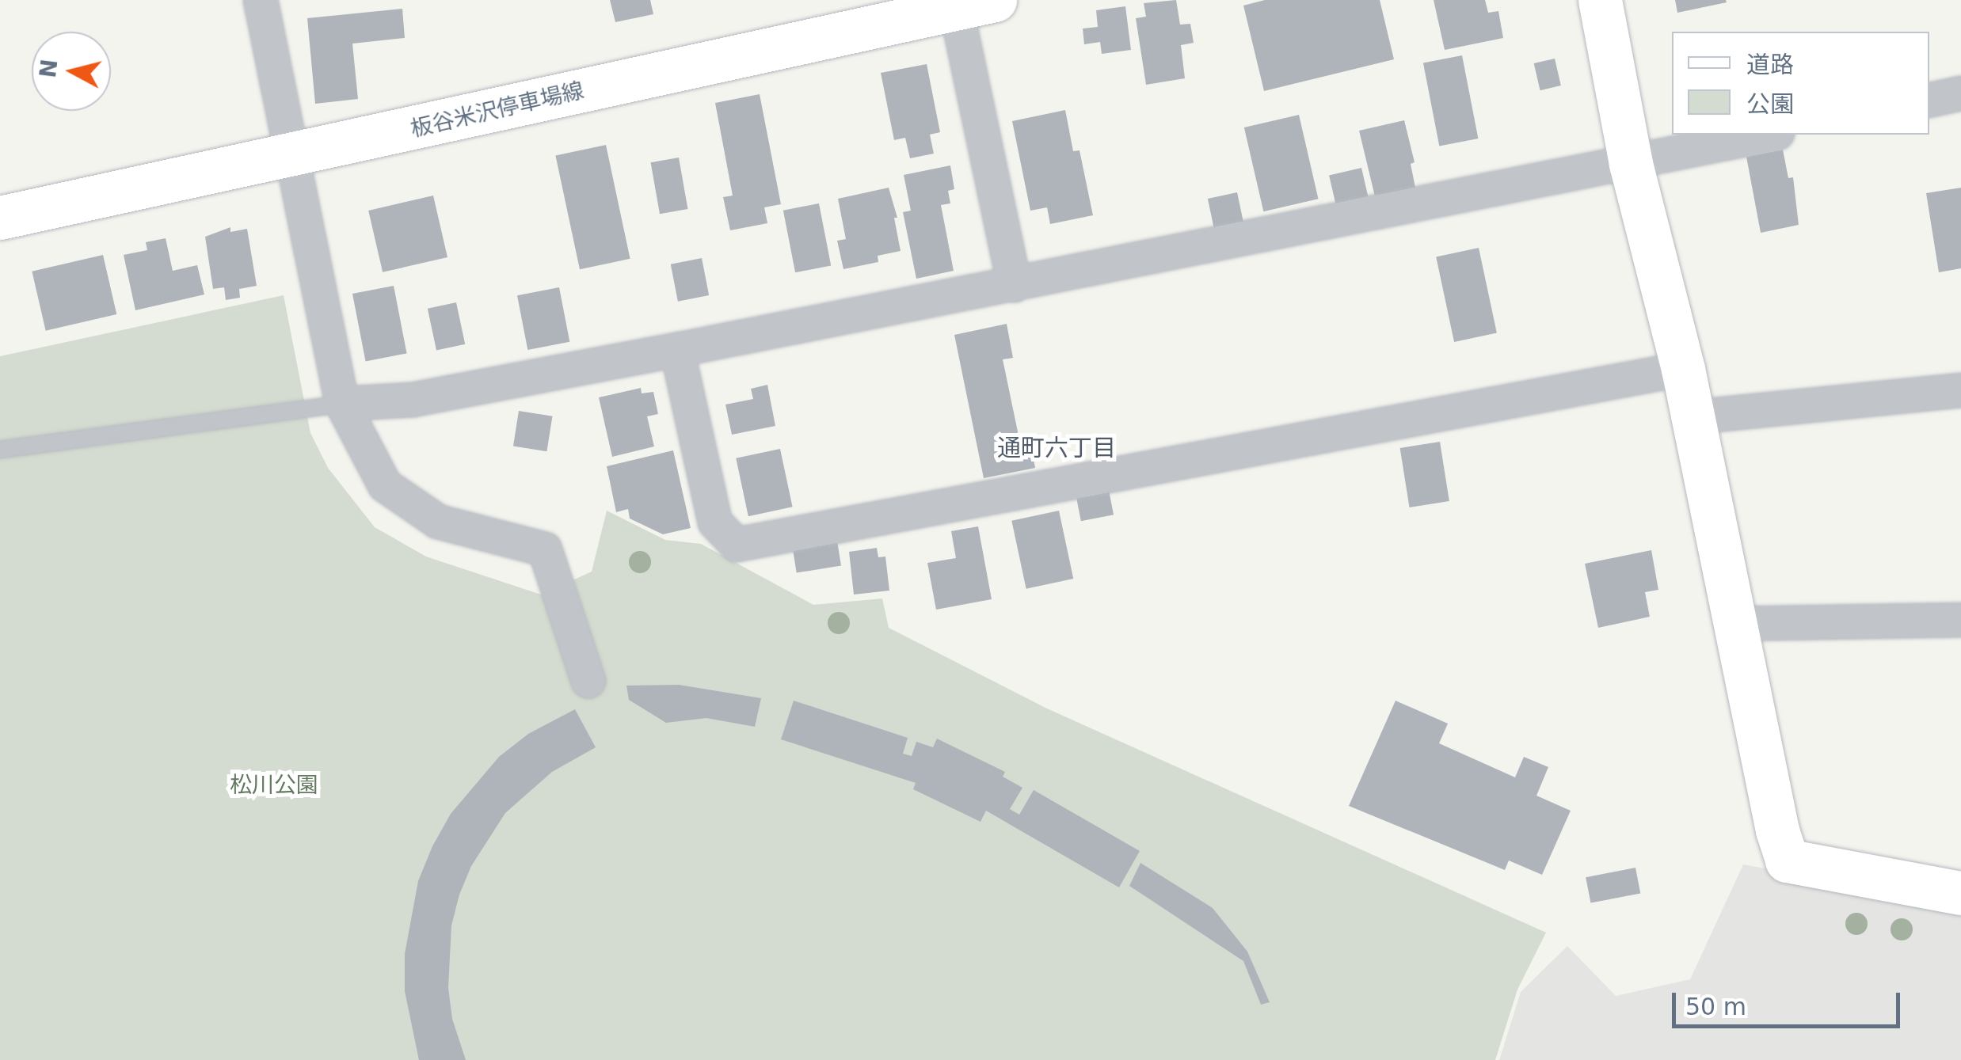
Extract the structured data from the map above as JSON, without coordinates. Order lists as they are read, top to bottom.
{
  "streets": {
    "street": ["板谷米沢停車場線"]
  },
  "districts": ["通町六丁目"],
  "parks": ["松川公園"],
  "legend": ["道路", "公園"],
  "scale_bar": "50 m",
  "north": "left"
}
